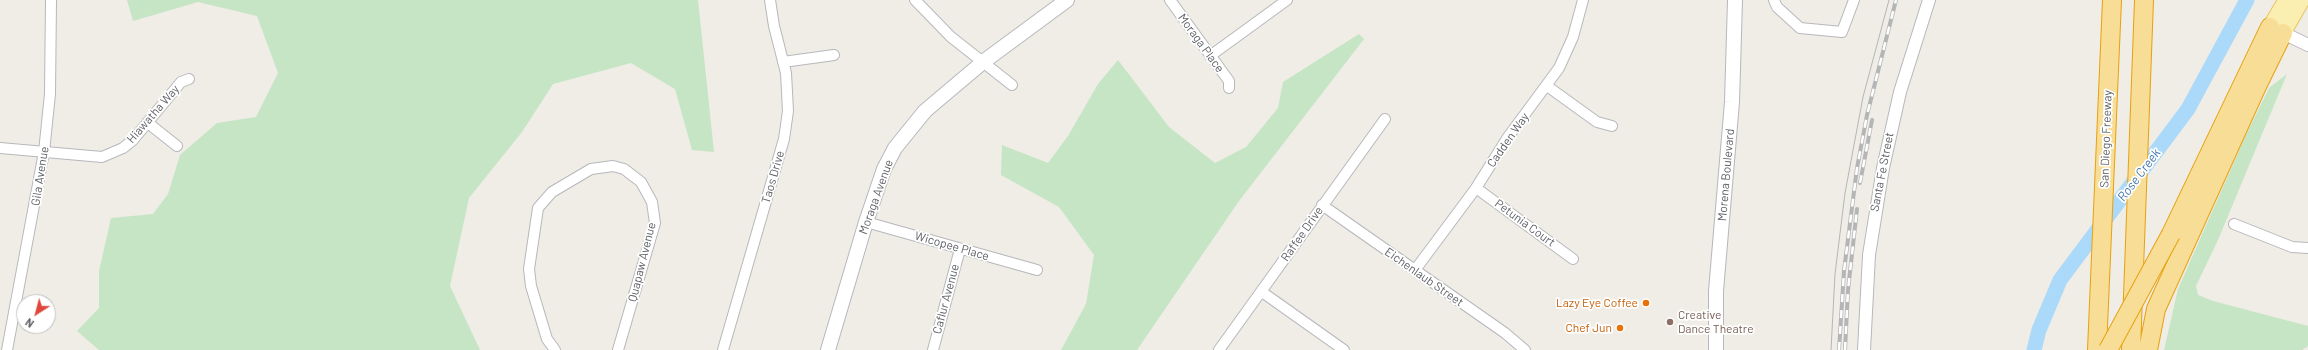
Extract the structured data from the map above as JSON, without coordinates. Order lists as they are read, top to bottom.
{
  "streets": {
    "highway": ["San Diego Freeway"],
    "main road": ["Morena Boulevard", "Moraga Avenue"],
    "street": [
      "Moraga Place",
      "Hiawatha Way",
      "Cadden Way",
      "Santa Fe Street",
      "Gila Avenue",
      "Taos Drive",
      "Petunia Court",
      "Raffee Drive",
      "Wicopee Place",
      "Quapaw Avenue",
      "Eichenlaub Street",
      "Caflur Avenue"
    ]
  },
  "crossings": [
    ["Hiawatha Way", "Gila Avenue"],
    ["Cadden Way", "Petunia Court"],
    ["Cadden Way", "Eichenlaub Street"],
    ["Moraga Avenue", "Wicopee Place"],
    ["Raffee Drive", "Eichenlaub Street"],
    ["Wicopee Place", "Caflur Avenue"]
  ],
  "water": ["Rose Creek"],
  "places": ["Lazy Eye Coffee", "Creative Dance Theatre", "Chef Jun"],
  "north": "bottom left"
}
